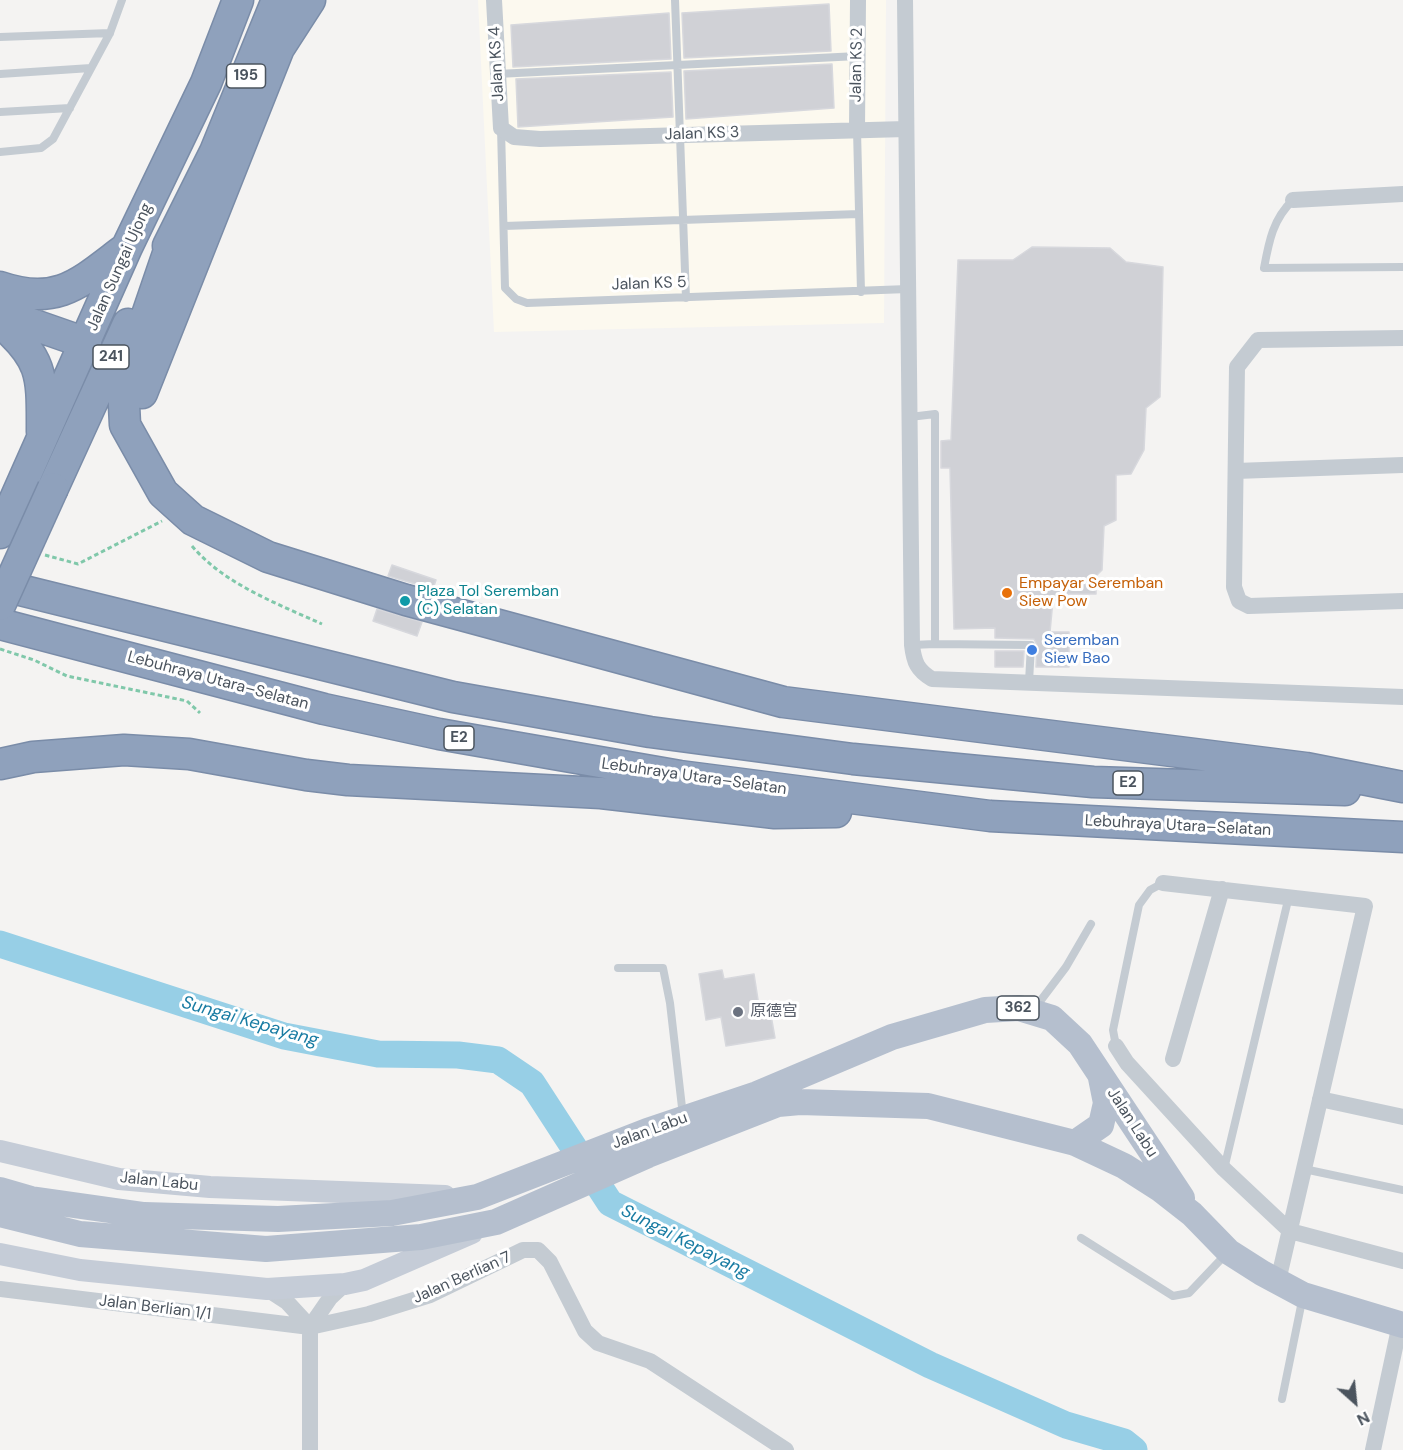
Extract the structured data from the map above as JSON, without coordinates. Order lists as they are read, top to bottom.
{
  "streets": {
    "highway": [
      "195",
      "Jalan Sungai Ujong",
      "241",
      "Lebuhraya Utara–Selatan",
      "E2"
    ],
    "main road": ["362", "Jalan Labu"],
    "street": [
      "Jalan KS 4",
      "Jalan KS 2",
      "Jalan KS 3",
      "Jalan Berlian 7",
      "Jalan Berlian 1/1"
    ],
    "lane": ["Jalan KS 5"]
  },
  "crossings": [
    ["Jalan KS 4", "Jalan KS 3"],
    ["Jalan KS 4", "Jalan KS 5"],
    ["Jalan KS 2", "Jalan KS 3"],
    ["195", "Jalan Sungai Ujong"],
    ["Jalan KS 3", "Jalan KS 5"],
    ["Jalan Berlian 7", "Jalan Berlian 1/1"]
  ],
  "water": ["Sungai Kepayang"],
  "places": [
    "Empayar Seremban Siew Pow",
    "Plaza Tol Seremban (C) Selatan",
    "Seremban Siew Bao",
    "原德宫"
  ],
  "north": "bottom right"
}
